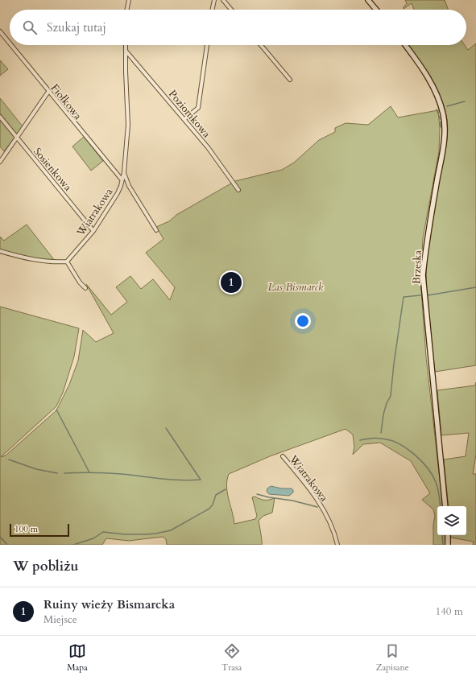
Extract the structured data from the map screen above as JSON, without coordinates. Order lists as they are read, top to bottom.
{
  "streets": {
    "street": [
      "Fiołkowa",
      "Poziomkowa",
      "Sosienkowa",
      "Wiatrakowa",
      "Brzeska"
    ]
  },
  "crossings": [
    ["Fiołkowa", "Wiatrakowa"],
    ["Poziomkowa", "Wiatrakowa"],
    ["Sosienkowa", "Wiatrakowa"]
  ],
  "parks": ["Las Bismarck"],
  "scale_bar": "100 m",
  "page": {
    "search": "Szukaj tutaj",
    "pins": "1",
    "scale": "100 m",
    "heading": "W pobliżu",
    "list": [
      {
        "mark": "1",
        "name": "Ruiny wieży Bismarcka",
        "note": "Miejsce",
        "value": "140 m"
      }
    ],
    "nav": ["Mapa", "Trasa", "Zapisane"]
  }
}
